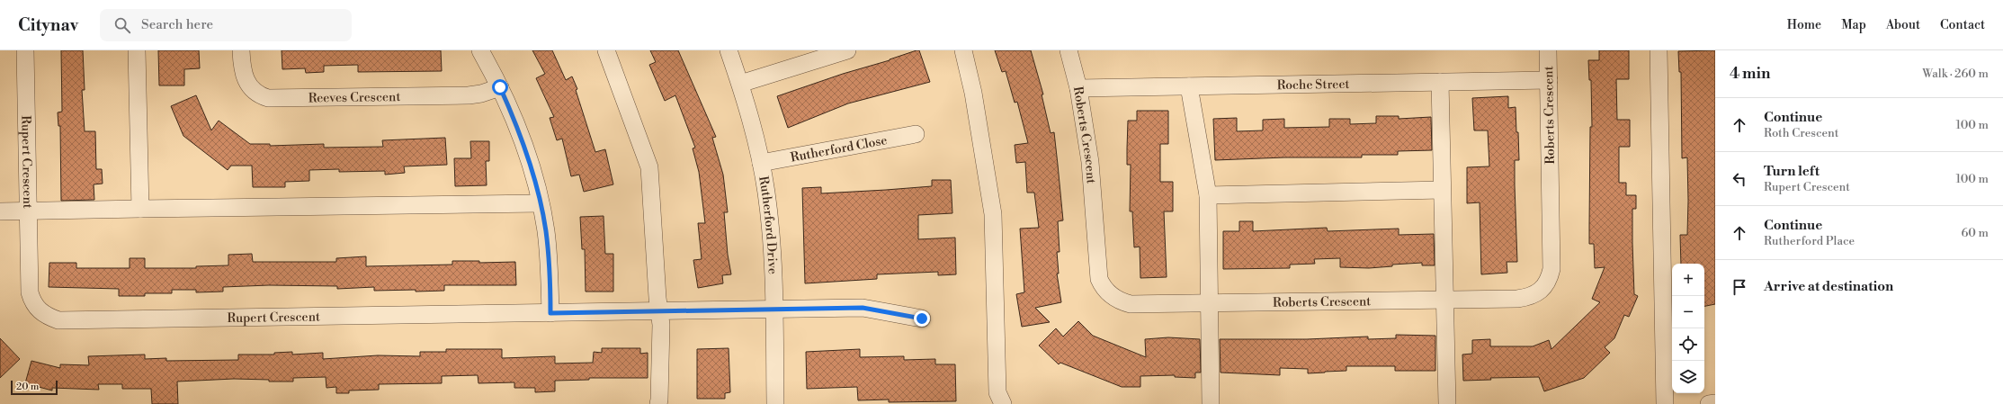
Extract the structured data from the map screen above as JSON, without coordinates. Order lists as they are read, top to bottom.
{
  "streets": {
    "street": [
      "Roche Street",
      "Reeves Crescent",
      "Roberts Crescent",
      "Rutherford Close",
      "Rupert Crescent",
      "Rutherford Drive"
    ]
  },
  "crossings": [
    ["Roche Street", "Roberts Crescent"],
    ["Rutherford Close", "Rutherford Drive"],
    ["Rupert Crescent", "Rutherford Drive"]
  ],
  "scale_bar": "20 m",
  "page": {
    "header": "Citynav",
    "search": "Search here",
    "nav": [
      "Home",
      "Map",
      "About",
      "Contact"
    ],
    "heading": ["4 min", "Walk · 260 m"],
    "list": [
      ["Continue", "Roth Crescent", "100 m"],
      ["Turn left", "Rupert Crescent", "100 m"],
      ["Continue", "Rutherford Place", "60 m"],
      "Arrive at destination"
    ],
    "map_buttons": ["+", "−"],
    "scale": "20 m"
  }
}
